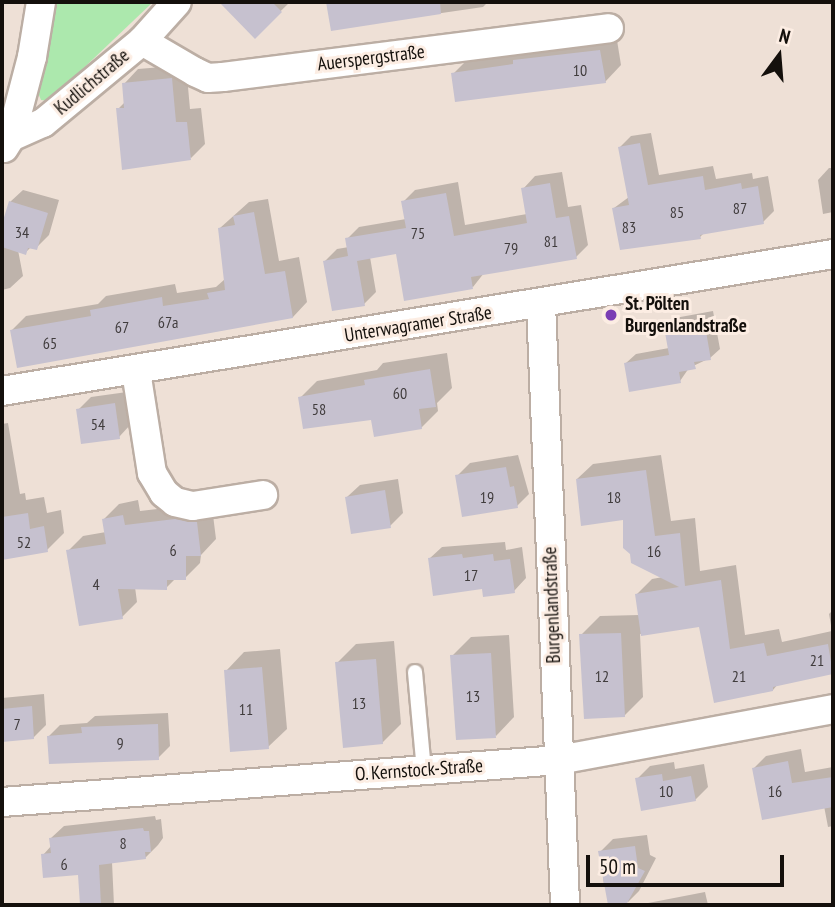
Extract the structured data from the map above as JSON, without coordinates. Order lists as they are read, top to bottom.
{
  "streets": {
    "street": [
      "Auerspergstraße",
      "Kudlichstraße",
      "Unterwagramer Straße",
      "Burgenlandstraße",
      "O. Kernstock-Straße"
    ]
  },
  "crossings": [
    ["Auerspergstraße", "Kudlichstraße"],
    ["Unterwagramer Straße", "Burgenlandstraße"],
    ["Burgenlandstraße", "O. Kernstock-Straße"]
  ],
  "places": ["St. Pölten Burgenlandstraße"],
  "house_numbers": [
    "10",
    "87",
    "85",
    "83",
    "34",
    "75",
    "81",
    "79",
    "67a",
    "67",
    "65",
    "60",
    "58",
    "54",
    "19",
    "18",
    "52",
    "6",
    "16",
    "17",
    "4",
    "21",
    "12",
    "21",
    "13",
    "13",
    "11",
    "7",
    "9",
    "10",
    "16",
    "8",
    "6"
  ],
  "scale_bar": "50 m",
  "north": "top"
}
